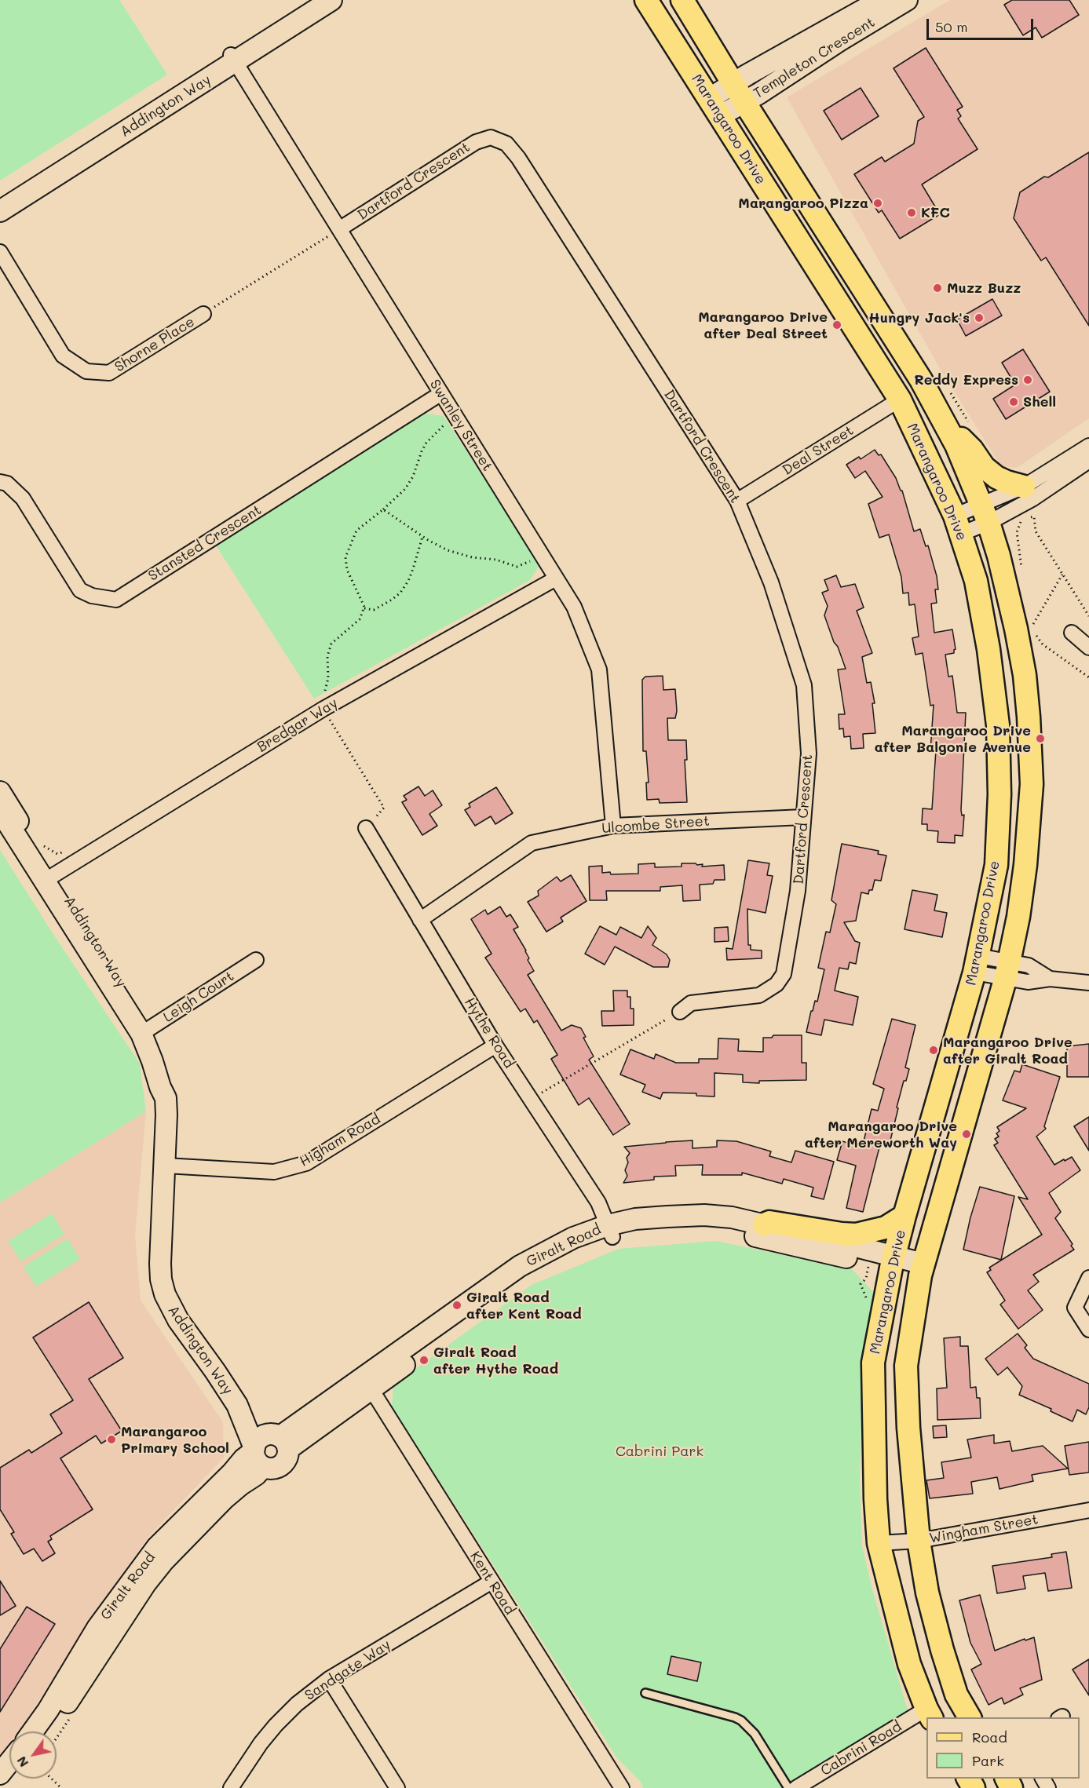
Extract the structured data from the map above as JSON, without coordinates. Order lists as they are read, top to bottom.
{
  "streets": {
    "main road": ["Marangaroo Drive"],
    "street": [
      "Templeton Crescent",
      "Addington Way",
      "Dartford Crescent",
      "Shorne Place",
      "Swanley Street",
      "Deal Street",
      "Stansted Crescent",
      "Bredgar Way",
      "Ulcombe Street",
      "Leigh Court",
      "Hythe Road",
      "Higham Road",
      "Giralt Road",
      "Wingham Street",
      "Kent Road",
      "Sandgate Way",
      "Cabrini Road"
    ]
  },
  "crossings": [
    ["Templeton Crescent", "Marangaroo Drive"],
    ["Addington Way", "Swanley Street"],
    ["Addington Way", "Bredgar Way"],
    ["Addington Way", "Leigh Court"],
    ["Addington Way", "Higham Road"],
    ["Addington Way", "Giralt Road"],
    ["Marangaroo Drive", "Deal Street"],
    ["Marangaroo Drive", "Giralt Road"],
    ["Marangaroo Drive", "Wingham Street"],
    ["Marangaroo Drive", "Cabrini Road"],
    ["Dartford Crescent", "Swanley Street"],
    ["Dartford Crescent", "Deal Street"],
    ["Dartford Crescent", "Ulcombe Street"],
    ["Swanley Street", "Stansted Crescent"],
    ["Swanley Street", "Bredgar Way"],
    ["Swanley Street", "Ulcombe Street"],
    ["Ulcombe Street", "Hythe Road"],
    ["Hythe Road", "Higham Road"],
    ["Hythe Road", "Giralt Road"],
    ["Giralt Road", "Kent Road"],
    ["Kent Road", "Sandgate Way"]
  ],
  "parks": ["Cabrini Park"],
  "places": [
    "Marangaroo Pizza",
    "KFC",
    "Muzz Buzz",
    "Hungry Jack's",
    "Marangaroo Drive after Deal Street",
    "Reddy Express",
    "Shell",
    "Marangaroo Drive after Balgonie Avenue",
    "Marangaroo Drive after Giralt Road",
    "Marangaroo Drive after Mereworth Way",
    "Giralt Road after Kent Road",
    "Giralt Road after Hythe Road",
    "Marangaroo Primary School"
  ],
  "legend": ["Road", "Park"],
  "scale_bar": "50 m",
  "north": "bottom left"
}
